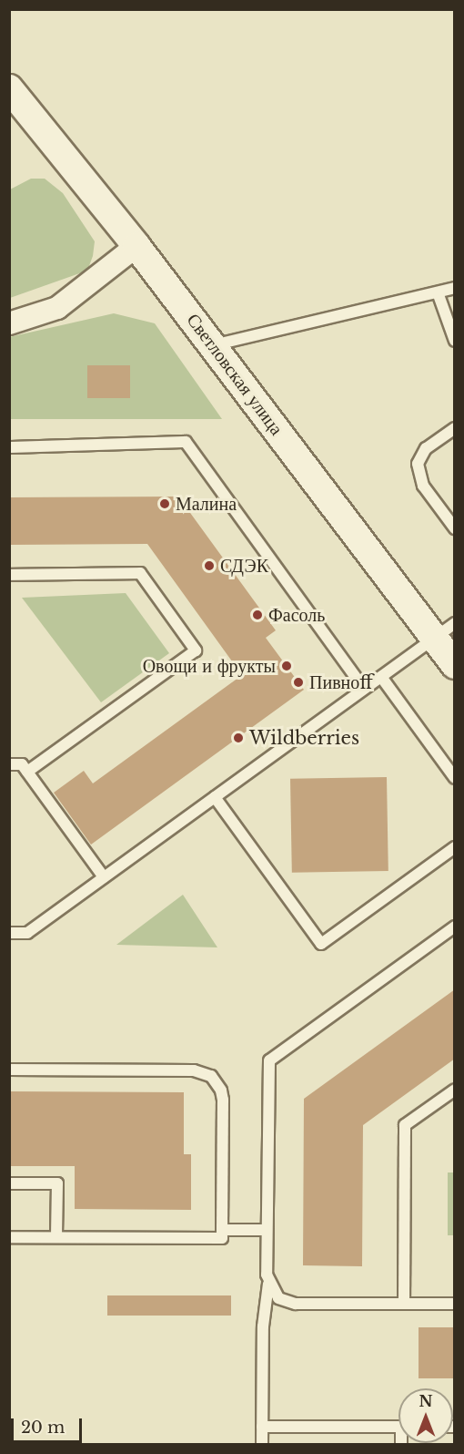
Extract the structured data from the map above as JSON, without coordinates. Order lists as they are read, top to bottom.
{
  "streets": {
    "street": ["Светловская улица"]
  },
  "places": [
    "Малина",
    "СДЭК",
    "Фасоль",
    "Овощи и фрукты",
    "Пивноff",
    "Wildberries"
  ],
  "scale_bar": "20 m",
  "north": "top"
}
